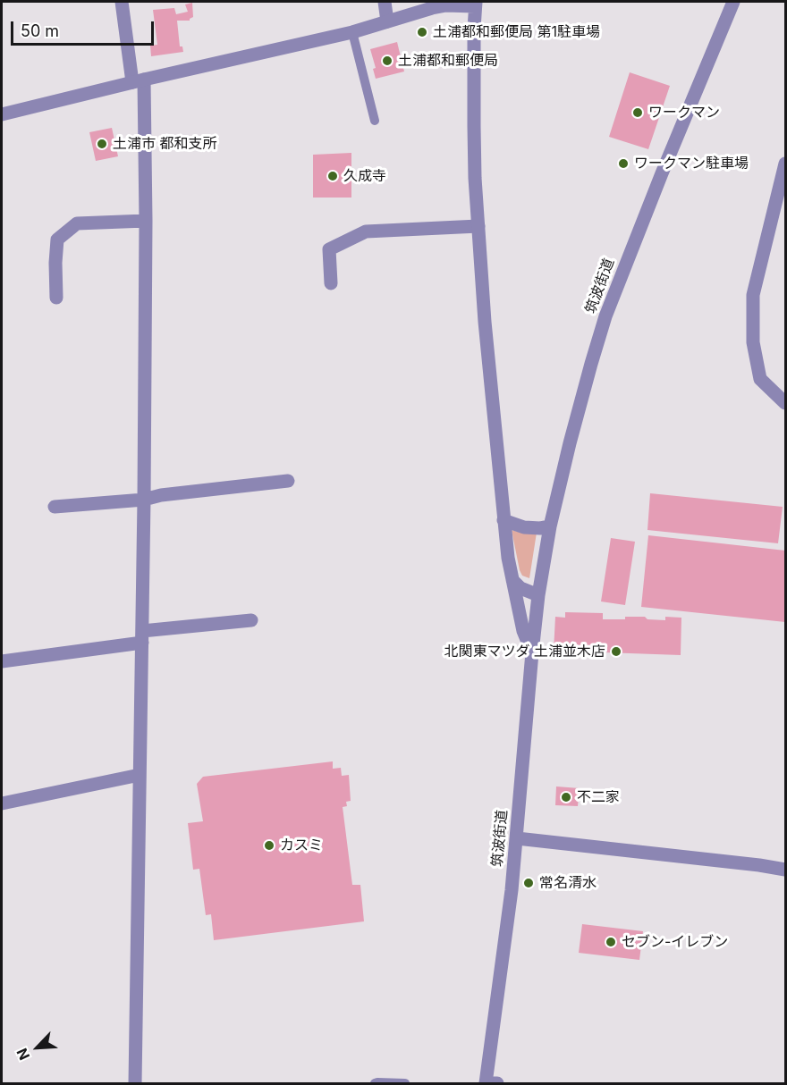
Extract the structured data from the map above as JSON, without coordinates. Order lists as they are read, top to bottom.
{
  "streets": {
    "street": ["筑波街道"]
  },
  "places": [
    "土浦都和郵便局 第1駐車場",
    "土浦都和郵便局",
    "ワークマン",
    "土浦市 都和支所",
    "ワークマン駐車場",
    "久成寺",
    "北関東マツダ 土浦並木店",
    "不二家",
    "カスミ",
    "常名清水",
    "セブン-イレブン"
  ],
  "scale_bar": "50 m",
  "north": "bottom left"
}
